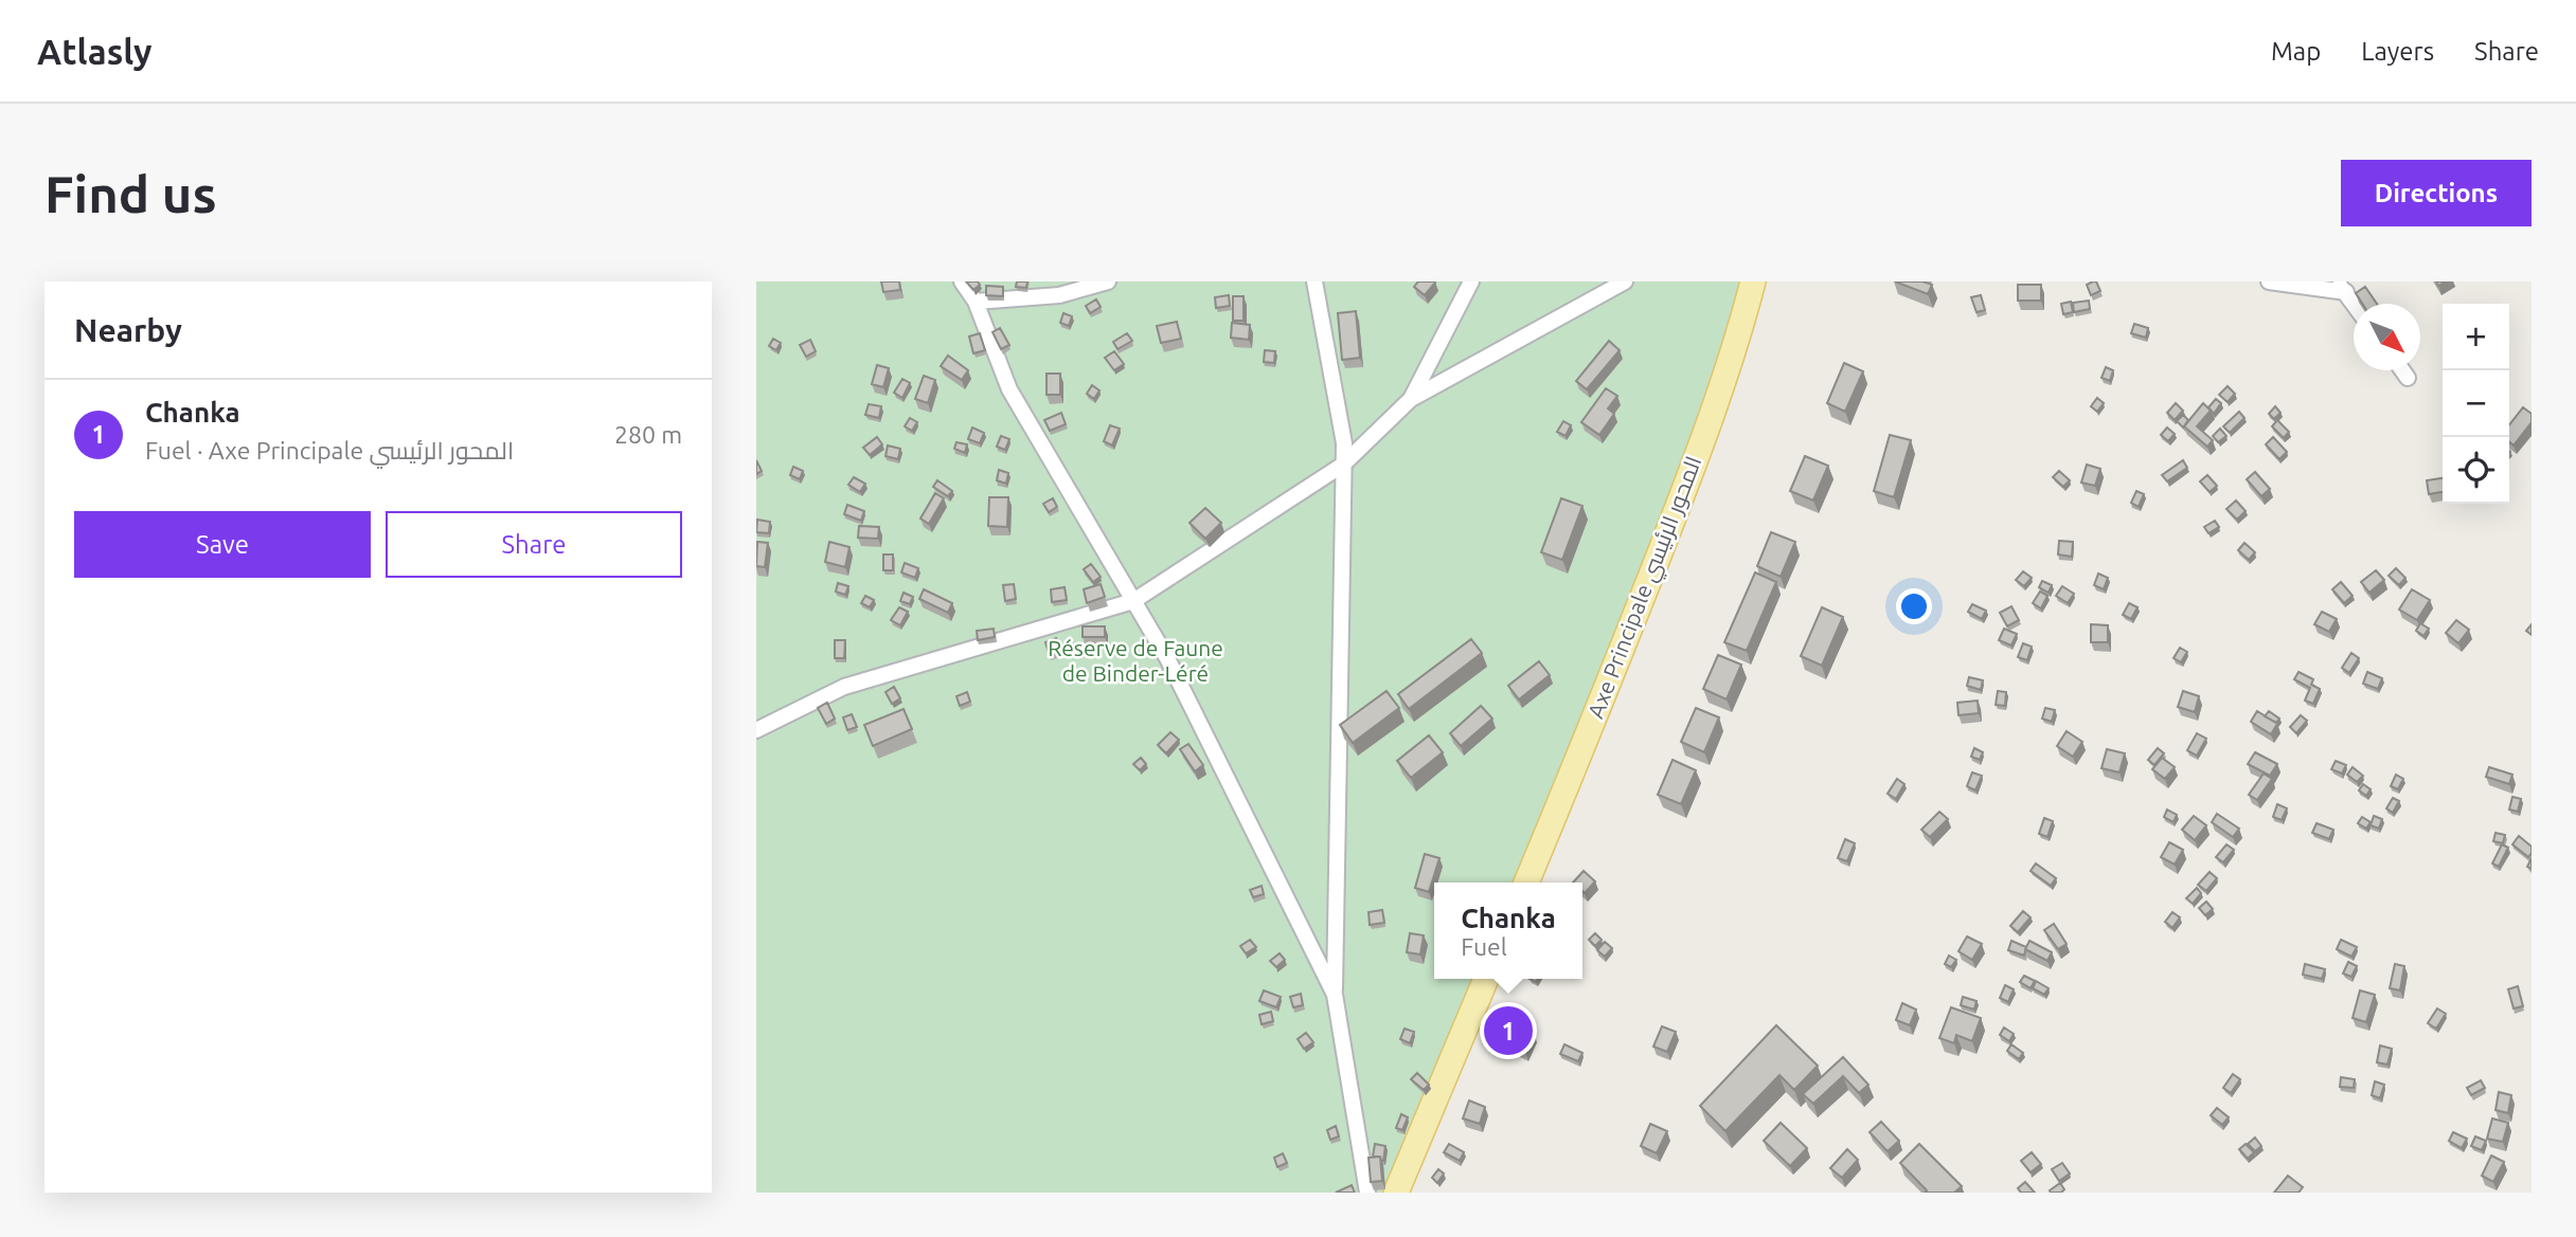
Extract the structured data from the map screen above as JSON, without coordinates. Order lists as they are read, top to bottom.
{
  "streets": {
    "main road": ["Axe Principale المحور الرئيسي"]
  },
  "parks": ["Réserve de Faune de Binder-Léré"],
  "north": "bottom right",
  "page": {
    "header": "Atlasly",
    "nav": ["Map", "Layers", "Share"],
    "buttons": [
      "Directions",
      ["Save", "Share"]
    ],
    "title": "Find us",
    "heading": "Nearby",
    "map_buttons": ["+", "−"],
    "list": [
      {
        "mark": "1",
        "name": "Chanka",
        "note": "Fuel · Axe Principale المحور الرئيسي",
        "value": "280 m"
      }
    ],
    "popup": ["Chanka", "Fuel"],
    "pins": "1"
  }
}
